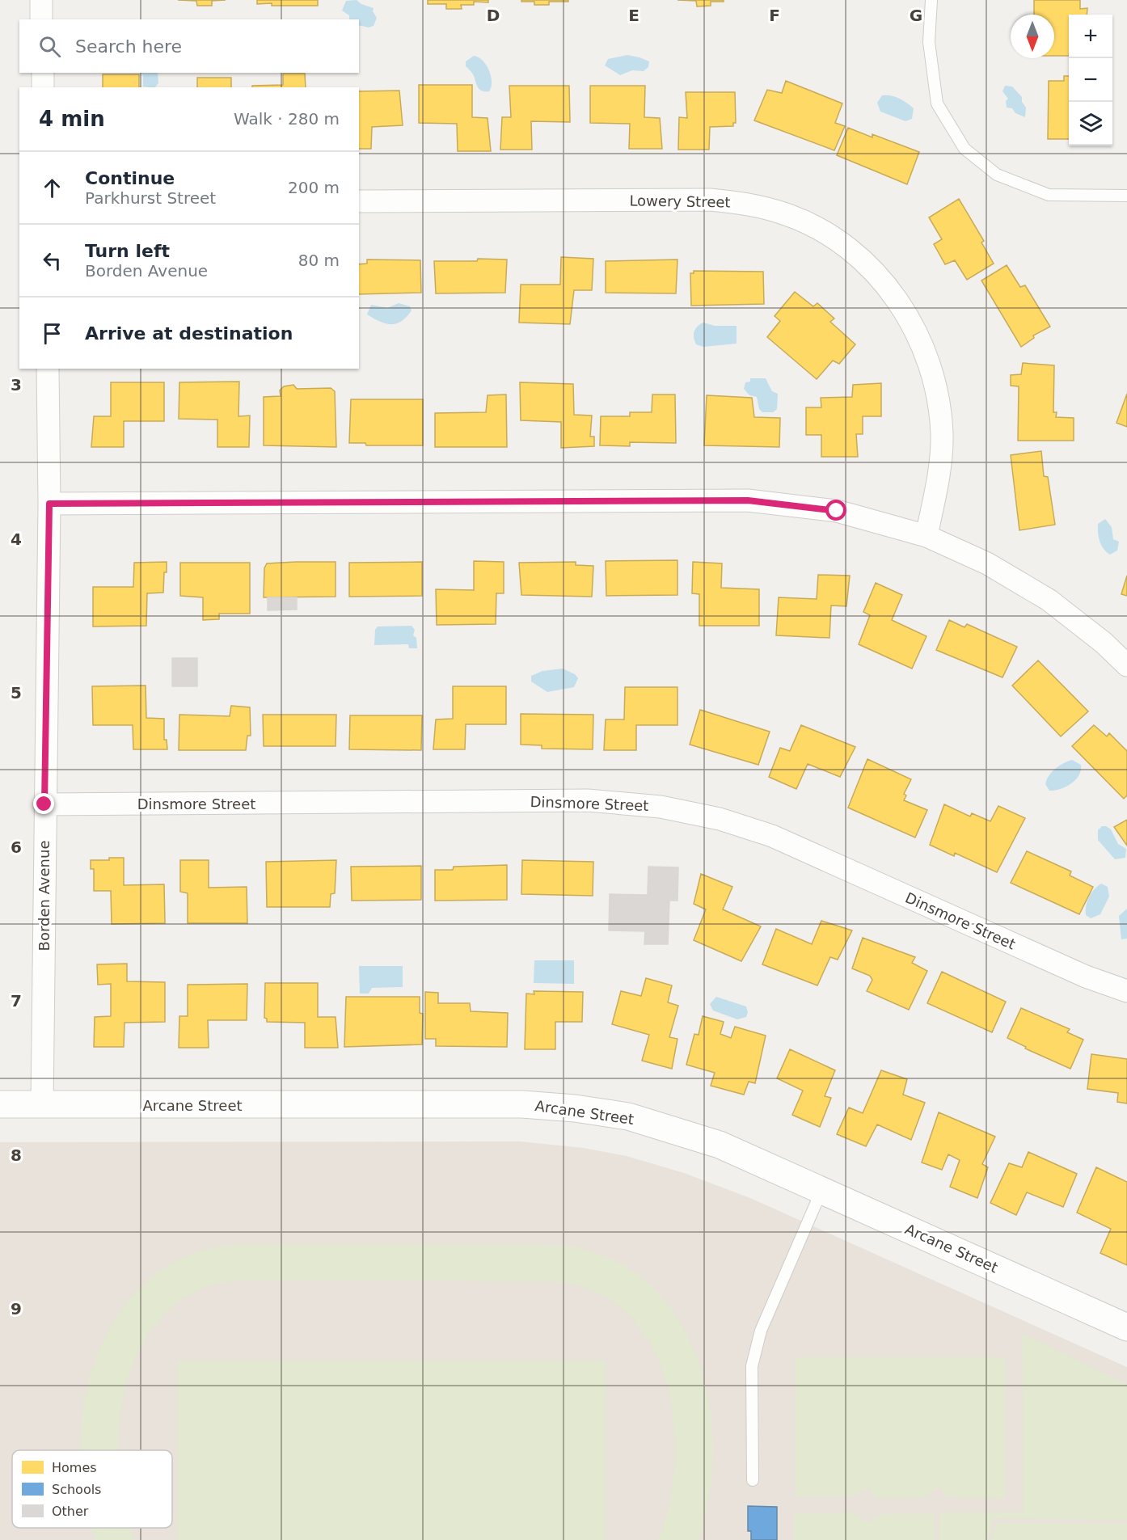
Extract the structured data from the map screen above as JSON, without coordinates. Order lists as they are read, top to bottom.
{
  "streets": {
    "street": [
      "Lowery Street",
      "Dinsmore Street",
      "Borden Avenue",
      "Arcane Street"
    ]
  },
  "crossings": [
    ["Dinsmore Street", "Borden Avenue"],
    ["Borden Avenue", "Arcane Street"]
  ],
  "legend": ["Homes", "Schools", "Other"],
  "north": "bottom",
  "page": {
    "map_buttons": ["+", "−"],
    "search": "Search here",
    "heading": ["4 min", "Walk · 280 m"],
    "list": [
      ["Continue", "Parkhurst Street", "200 m"],
      ["Turn left", "Borden Avenue", "80 m"],
      "Arrive at destination"
    ]
  },
  "grid": {
    "columns": [
      "D",
      "E",
      "F",
      "G"
    ],
    "rows": [
      "3",
      "4",
      "5",
      "6",
      "7",
      "8",
      "9"
    ]
  }
}
